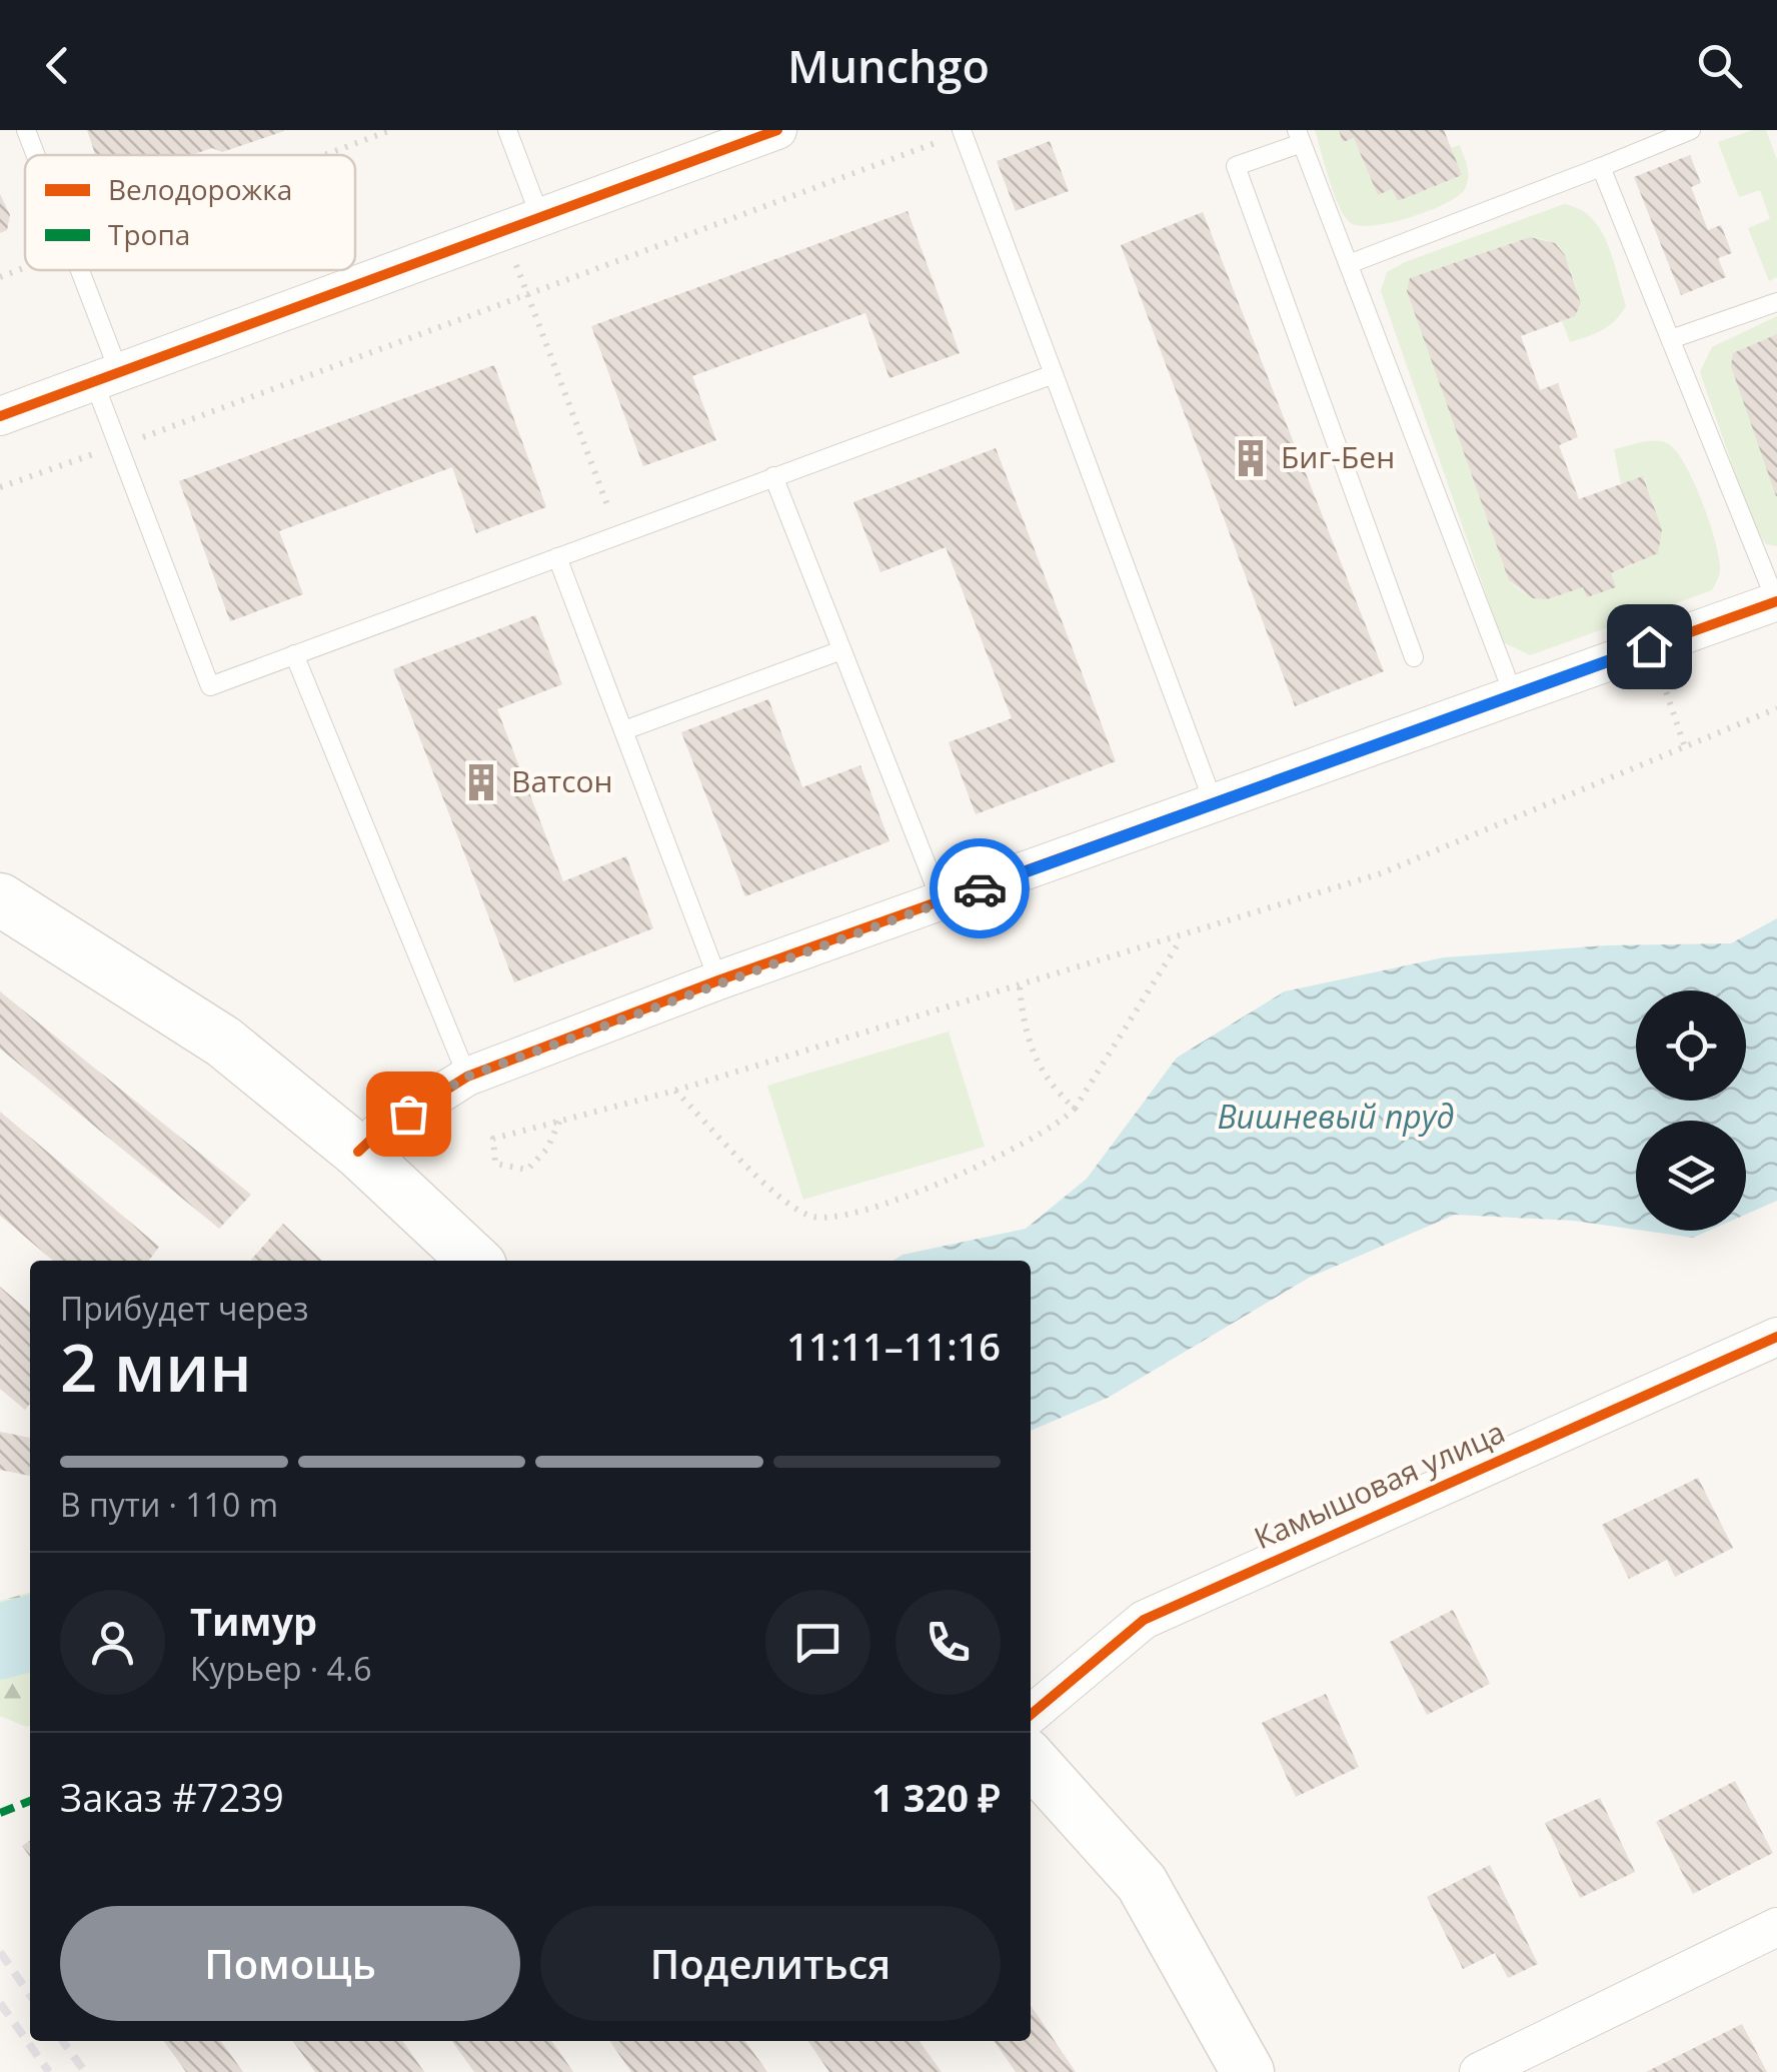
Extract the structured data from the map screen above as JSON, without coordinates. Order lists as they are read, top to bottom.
{
  "streets": {
    "street": ["Камышовая улица"]
  },
  "water": ["Вишневый пруд"],
  "places": {
    "building": ["Биг-Бен", "Ватсон"]
  },
  "legend": ["Велодорожка", "Тропа"],
  "page": {
    "header": "Munchgo",
    "heading": ["2 мин", "Прибудет через", "11:11–11:16"],
    "panel": [
      "Тимур",
      "Курьер · 4.6",
      "Заказ #7239",
      "1 320 ₽"
    ],
    "bar": "В пути · 110 m",
    "buttons": ["Помощь", "Поделиться"]
  }
}
